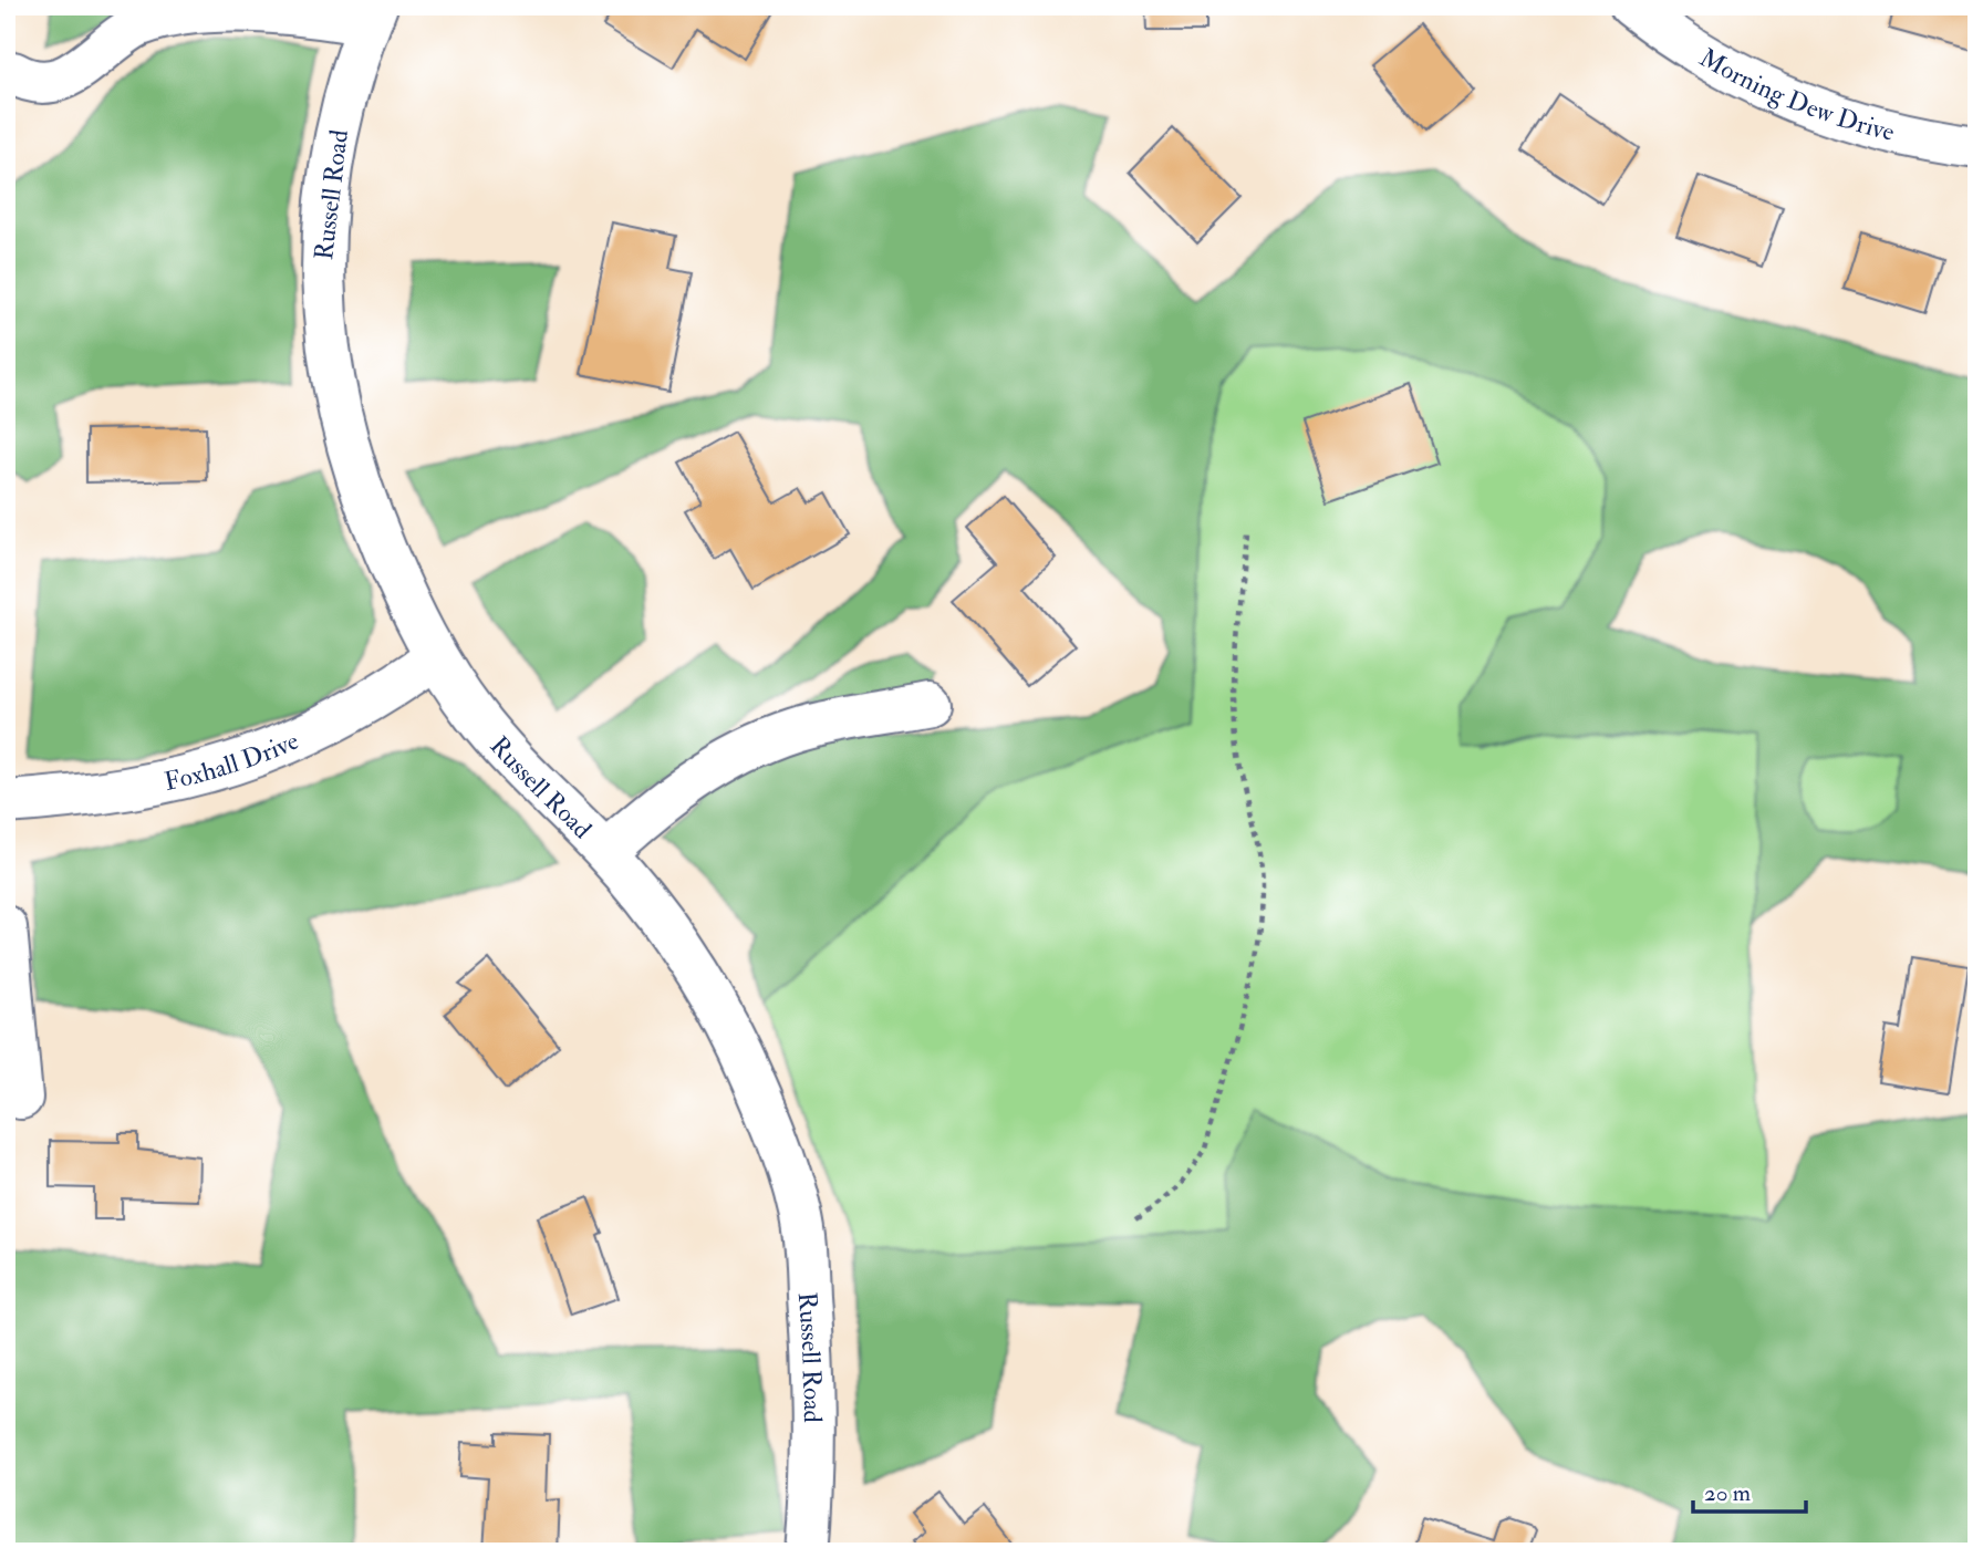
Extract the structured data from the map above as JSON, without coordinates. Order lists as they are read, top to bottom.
{
  "streets": {
    "street": ["Morning Dew Drive", "Russell Road", "Foxhall Drive"]
  },
  "crossings": [
    ["Russell Road", "Foxhall Drive"]
  ],
  "scale_bar": "20 m"
}
